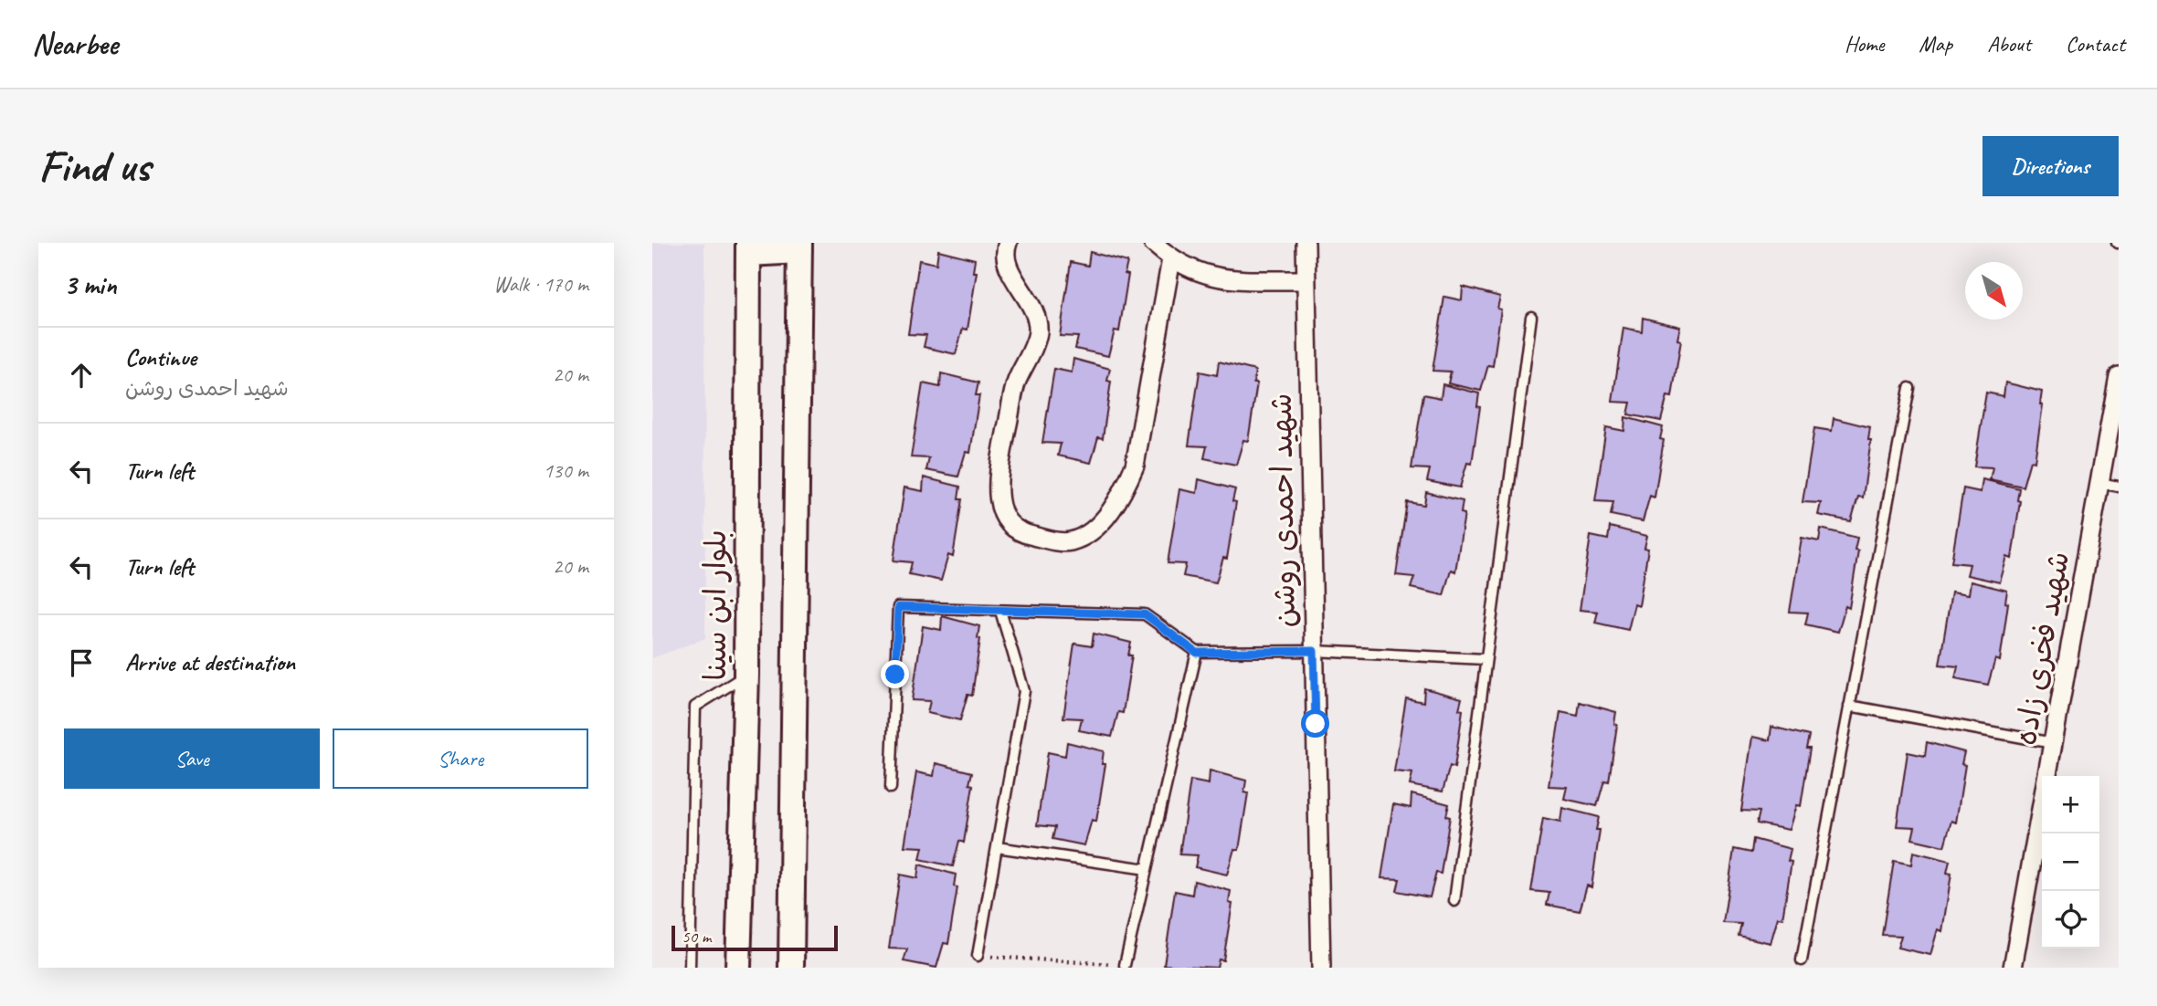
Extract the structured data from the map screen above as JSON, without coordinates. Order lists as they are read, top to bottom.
{
  "streets": {
    "main road": ["بلوار ابن سینا"],
    "street": ["شهید احمدی روشن", "شهید فخری زاده"]
  },
  "scale_bar": "50 m",
  "north": "bottom right",
  "page": {
    "header": "Nearbee",
    "nav": [
      "Home",
      "Map",
      "About",
      "Contact"
    ],
    "buttons": [
      "Directions",
      ["Save", "Share"]
    ],
    "title": "Find us",
    "heading": ["3 min", "Walk · 170 m"],
    "list": [
      ["Continue", "شهید احمدی روشن", "20 m"],
      ["Turn left", "130 m"],
      ["Turn left", "20 m"],
      "Arrive at destination"
    ],
    "map_buttons": ["+", "−"],
    "scale": "50 m"
  }
}
